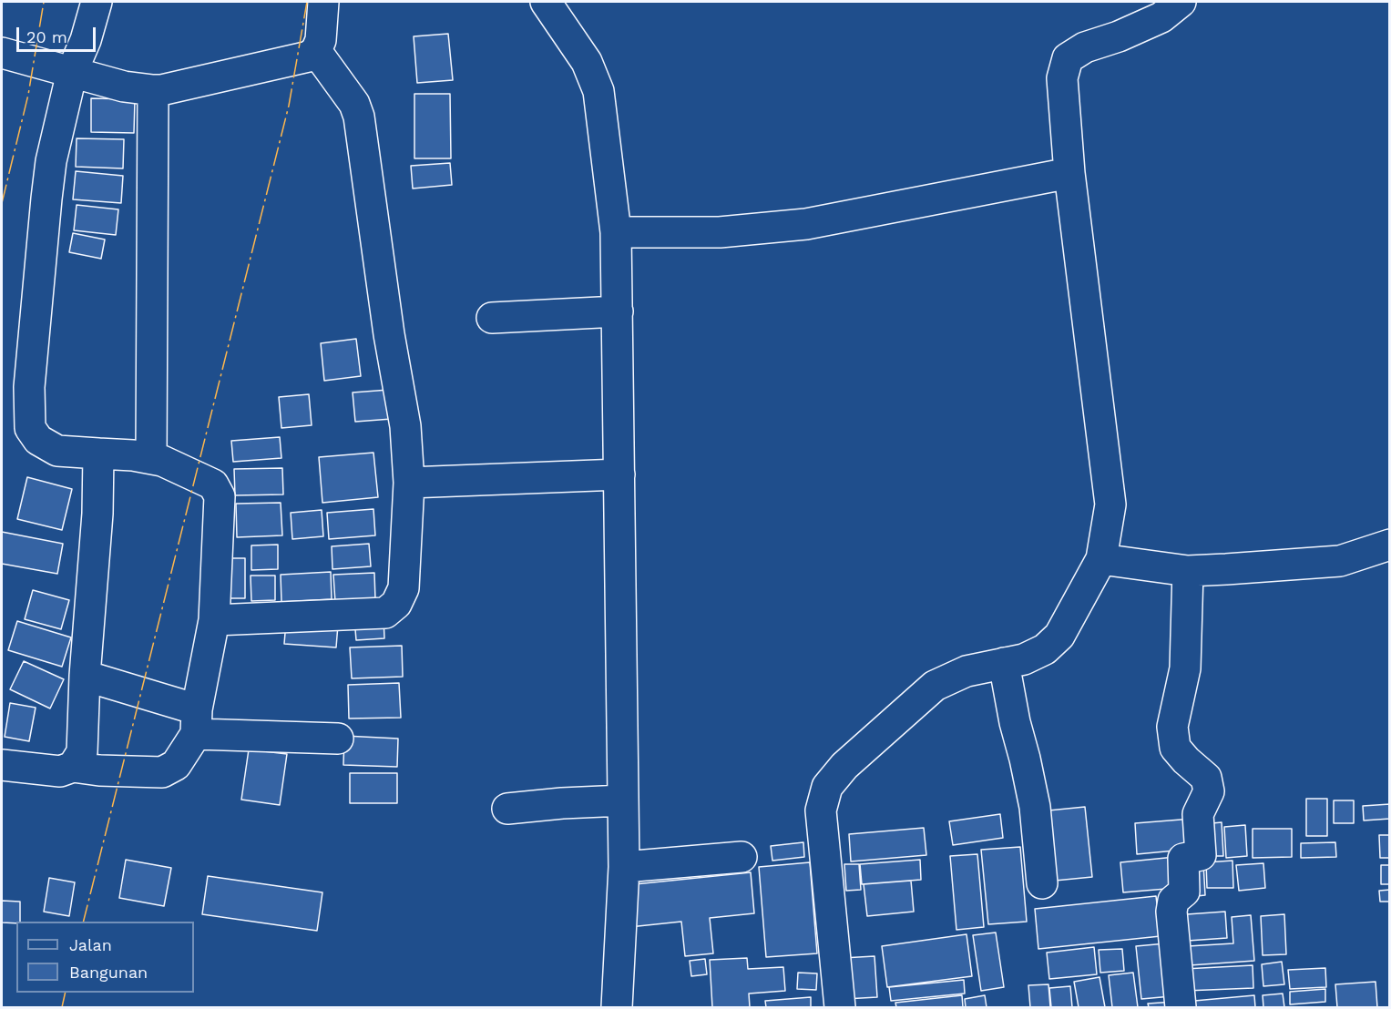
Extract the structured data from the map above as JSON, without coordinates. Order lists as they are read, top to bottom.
{
  "legend": ["Jalan", "Bangunan"],
  "scale_bar": "20 m"
}
